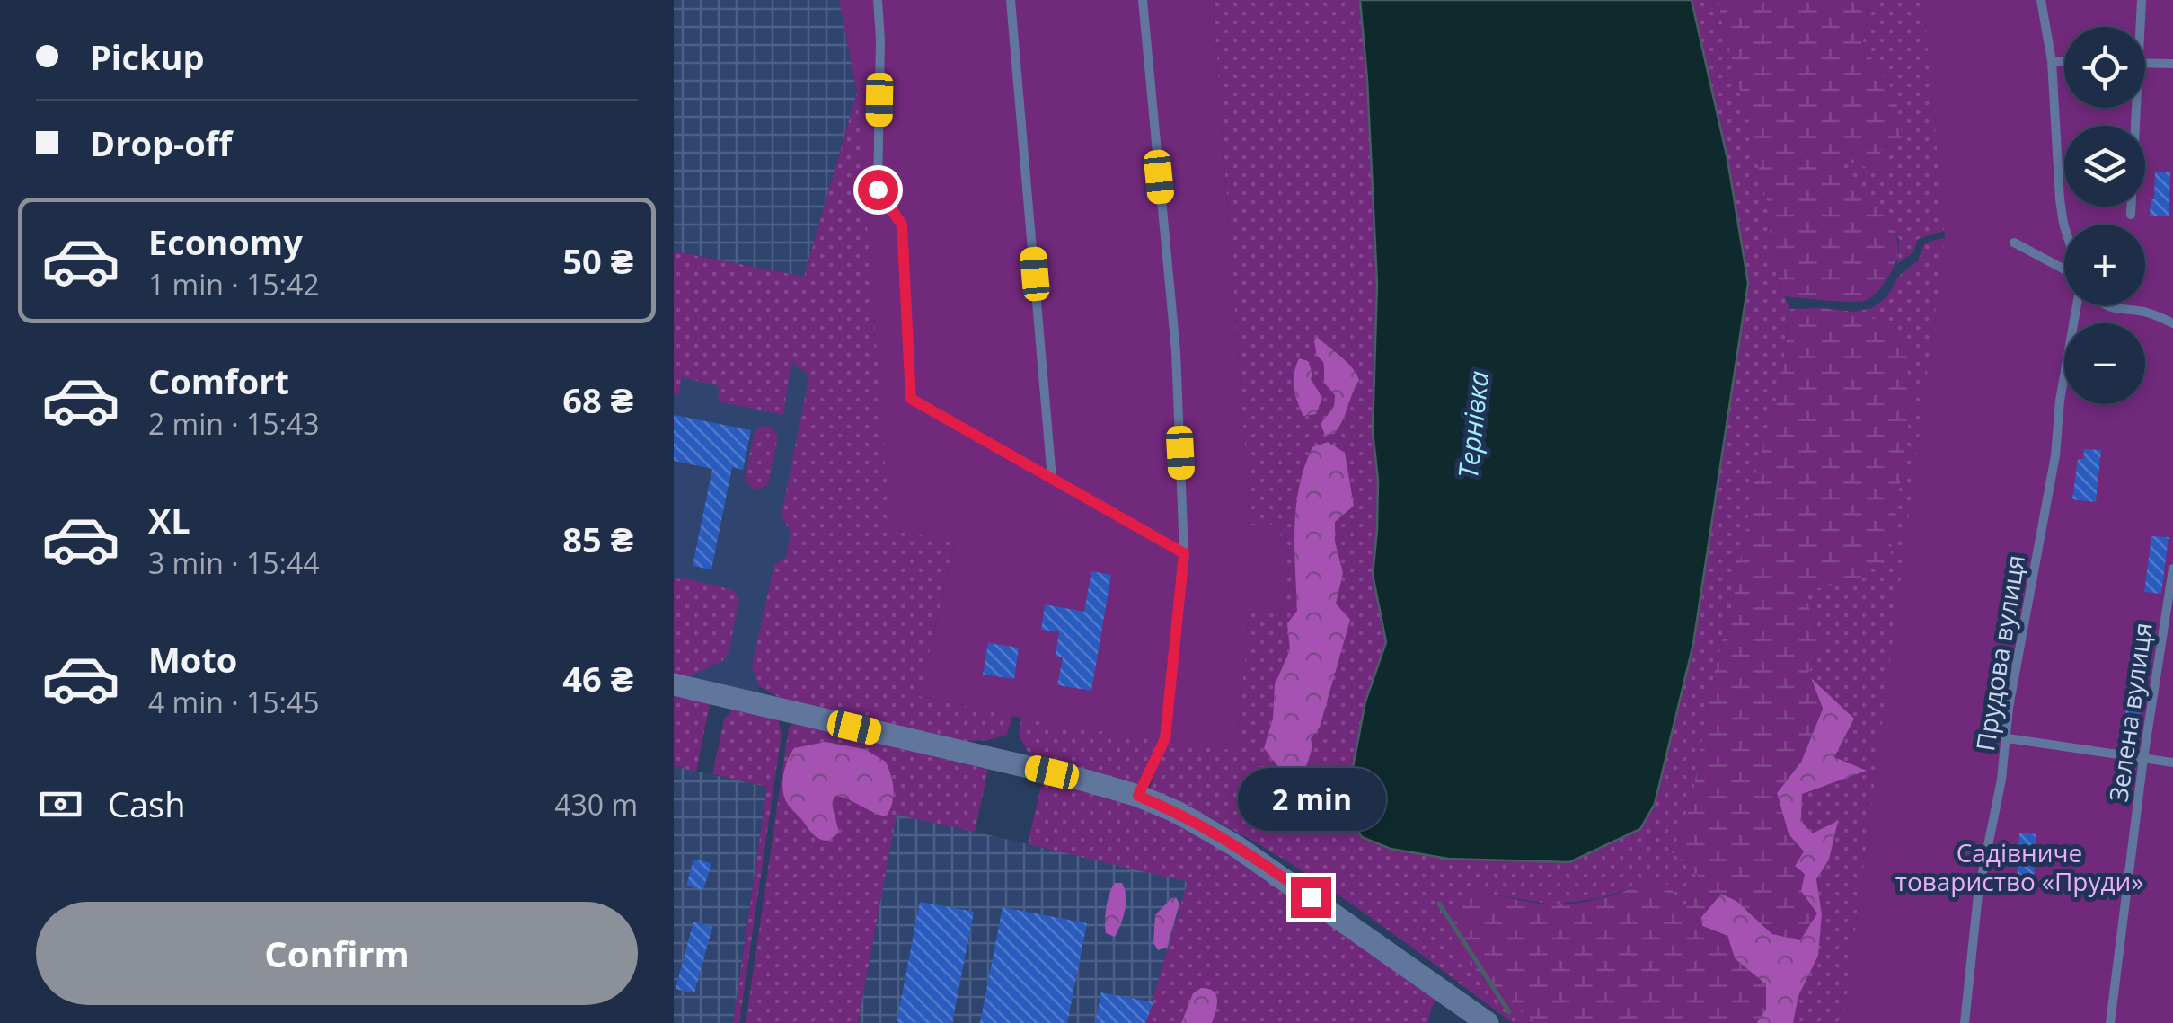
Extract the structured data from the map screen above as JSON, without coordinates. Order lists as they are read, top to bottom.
{
  "streets": {
    "lane": ["Прудова вулиця", "Зелена вулиця"]
  },
  "water": ["Тернівка"],
  "parks": ["Садівниче товариство «Пруди»"],
  "page": {
    "banner": ["Pickup", "Drop-off"],
    "map_buttons": ["+", "−"],
    "list": [
      {
        "name": "Economy",
        "note": "1 min · 15:42",
        "value": "50 ₴"
      },
      {
        "name": "Comfort",
        "note": "2 min · 15:43",
        "value": "68 ₴"
      },
      {
        "name": "XL",
        "note": "3 min · 15:44",
        "value": "85 ₴"
      },
      {
        "name": "Moto",
        "note": "4 min · 15:45",
        "value": "46 ₴"
      }
    ],
    "pay": ["Cash", "430 m"],
    "bubble": "2 min",
    "buttons": "Confirm"
  }
}
